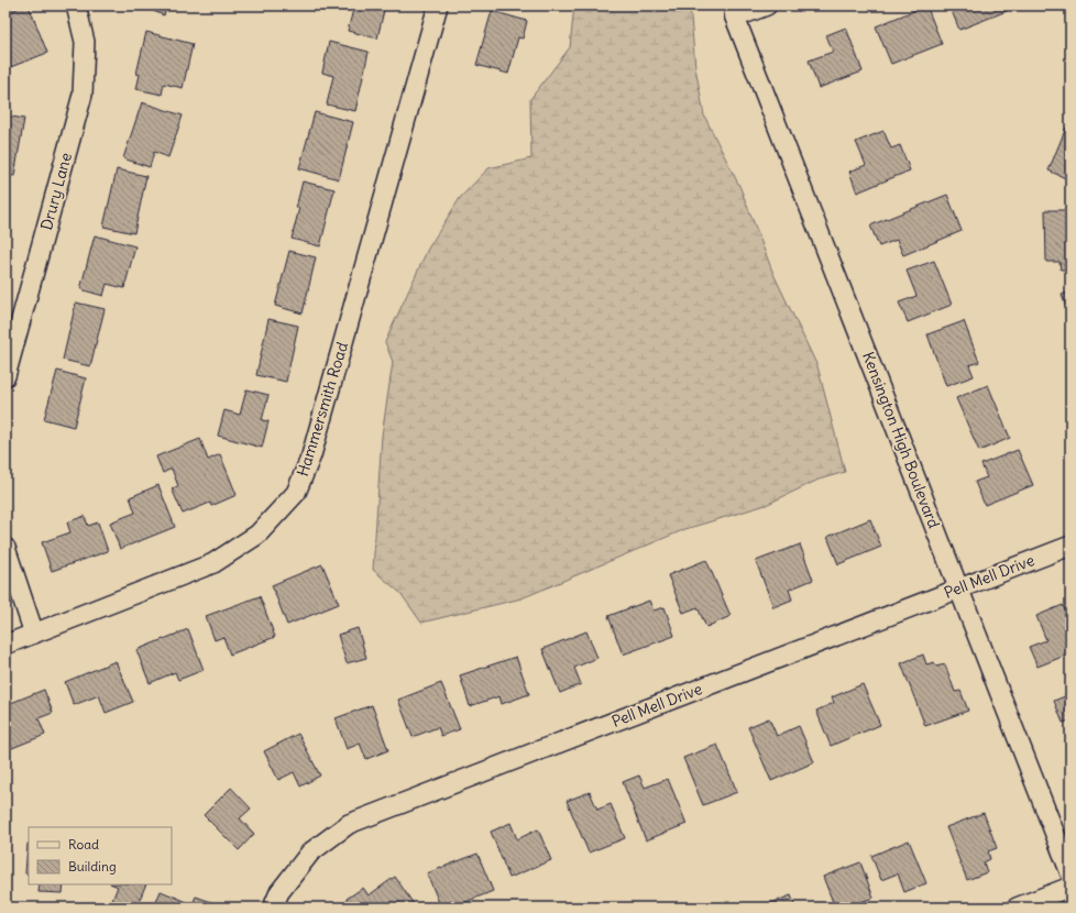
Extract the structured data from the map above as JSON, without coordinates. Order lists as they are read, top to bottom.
{
  "streets": {
    "street": [
      "Drury Lane",
      "Hammersmith Road",
      "Kensington High Boulevard",
      "Pell Mell Drive"
    ]
  },
  "crossings": [
    ["Kensington High Boulevard", "Pell Mell Drive"]
  ],
  "legend": ["Road", "Building"]
}
